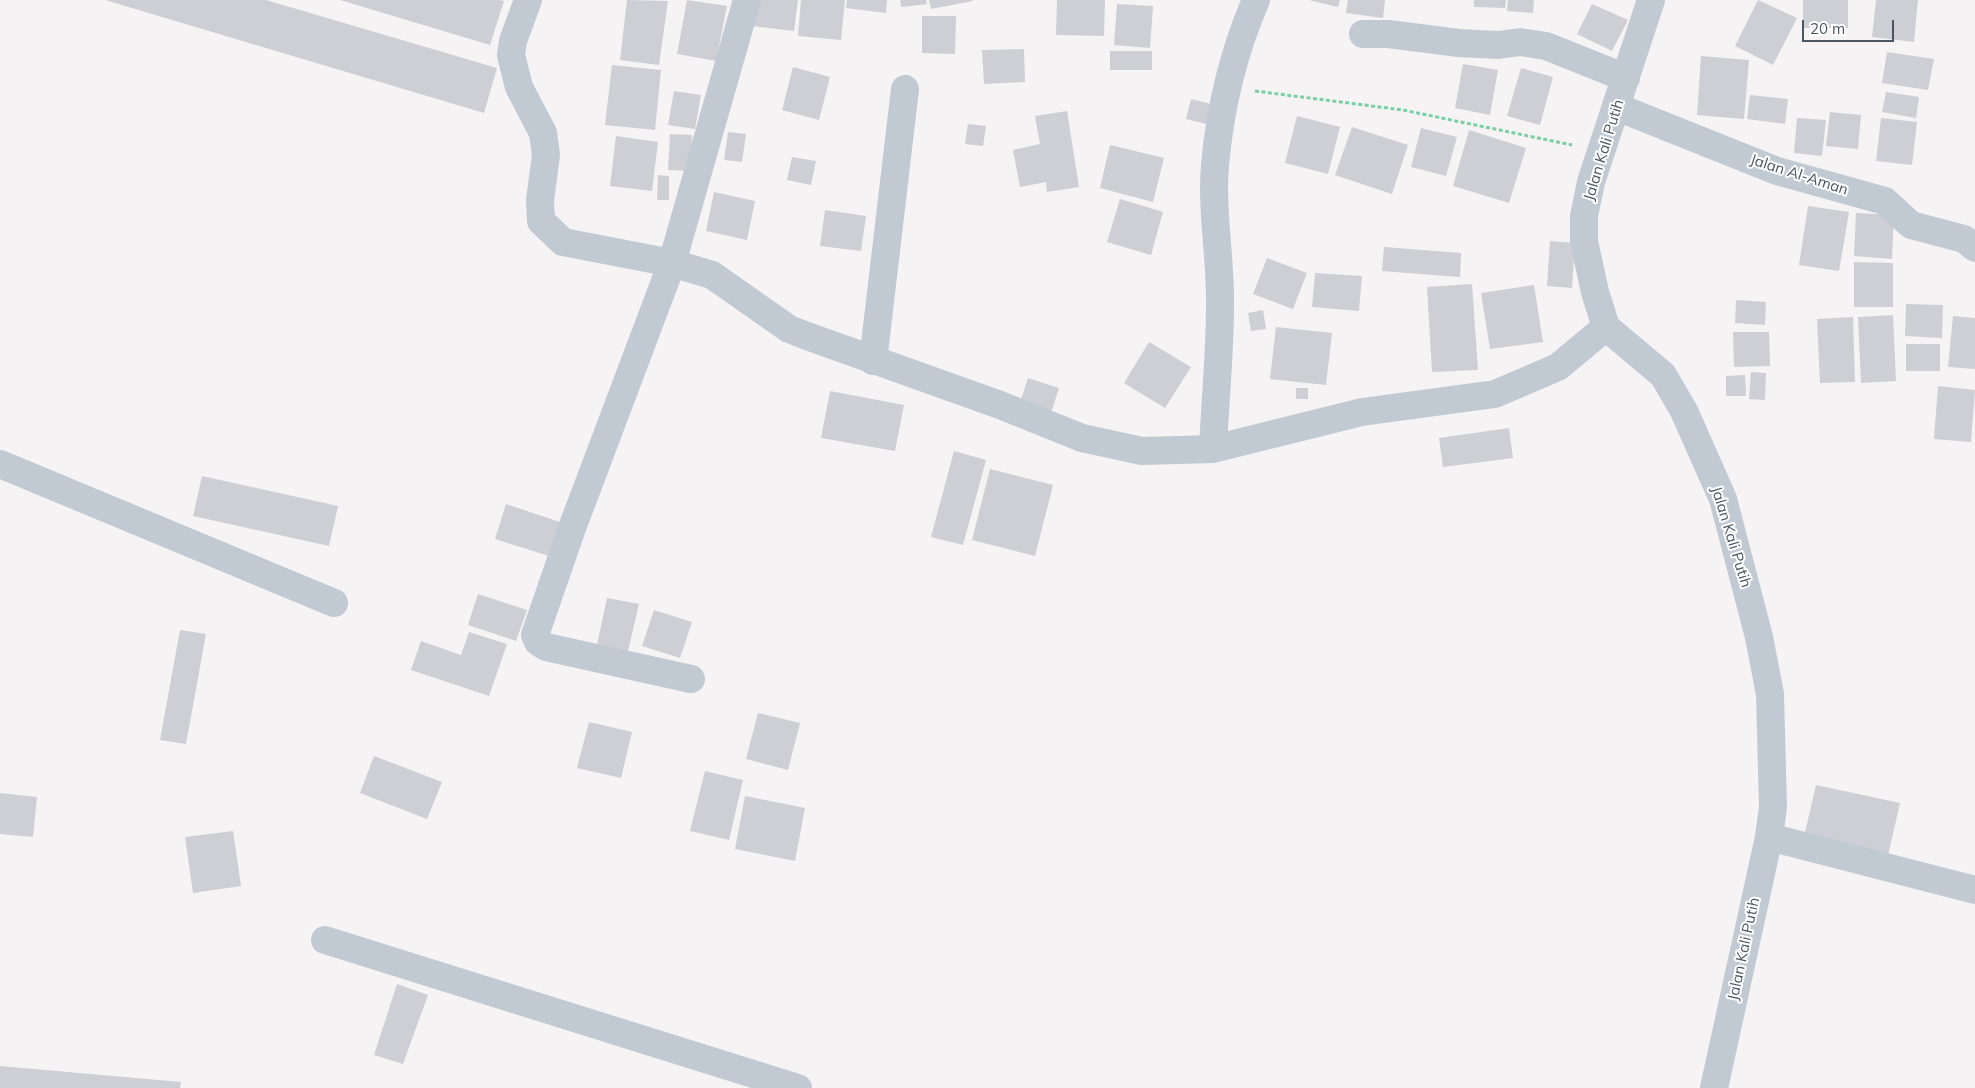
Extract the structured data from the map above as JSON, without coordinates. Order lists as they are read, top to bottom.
{
  "streets": {
    "street": ["Jalan Kali Putih", "Jalan Al-Aman"]
  },
  "crossings": [
    ["Jalan Kali Putih", "Jalan Al-Aman"]
  ],
  "scale_bar": "20 m"
}
